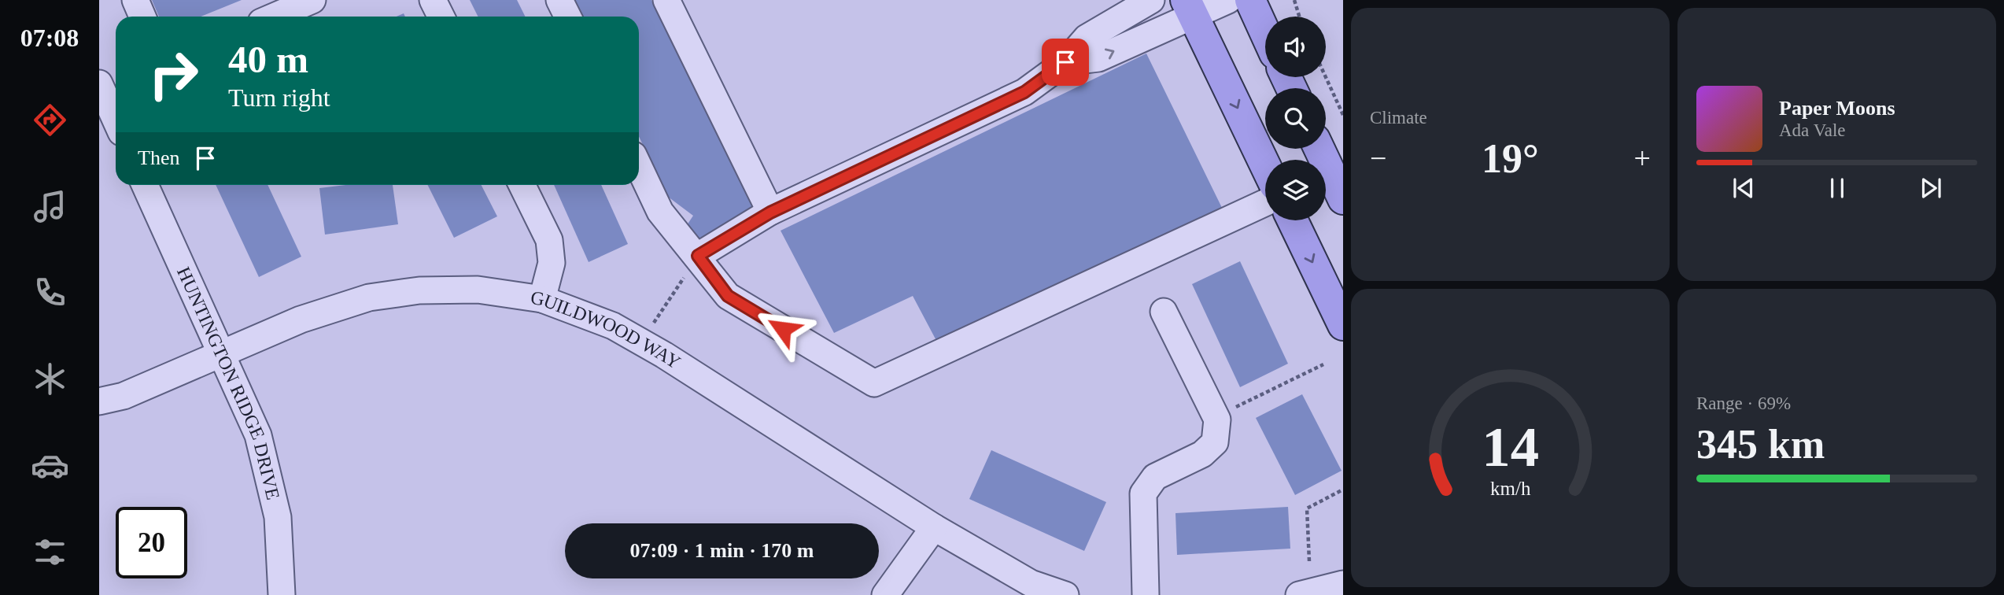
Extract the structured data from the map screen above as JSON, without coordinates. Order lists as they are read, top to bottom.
{
  "streets": {
    "street": ["GUILDWOOD WAY", "HUNTINGTON RIDGE DRIVE"]
  },
  "crossings": [
    ["GUILDWOOD WAY", "HUNTINGTON RIDGE DRIVE"]
  ],
  "page": {
    "tabs": "07:08",
    "tile": [
      "Climate",
      ["Range · 69%", "345 km"]
    ],
    "turn": ["40 m", "Turn right"],
    "song": ["Paper Moons", "Ada Vale"],
    "then": "Then",
    "heat": ["−", "19°", "+"],
    "limit": "20",
    "trip": "07:09 · 1 min · 170 m",
    "gauge": ["14", "km/h"]
  }
}
